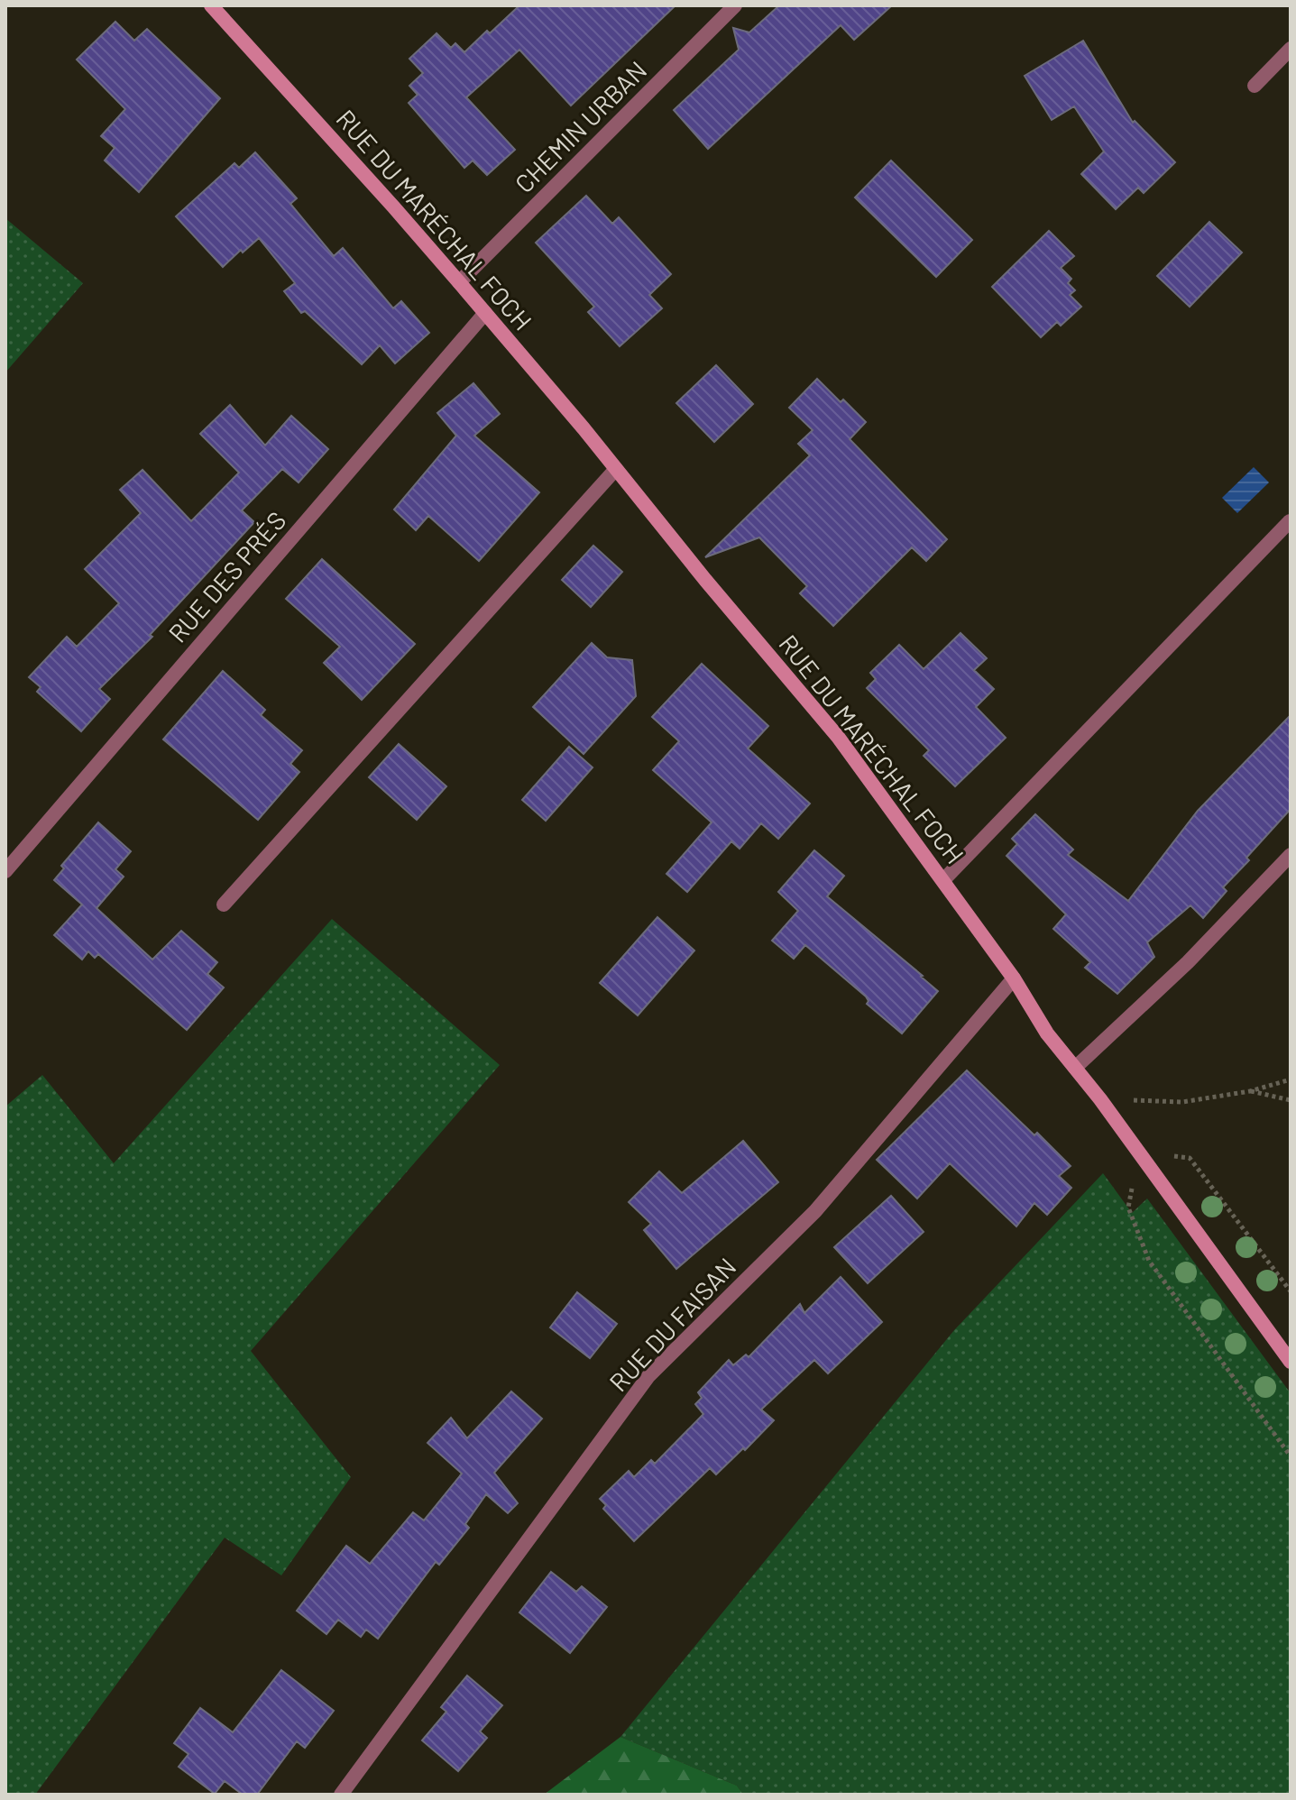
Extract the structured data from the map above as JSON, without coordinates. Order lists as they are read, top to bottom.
{
  "streets": {
    "main road": ["RUE DU MARÉCHAL FOCH"],
    "street": ["CHEMIN URBAN", "RUE DES PRÉS", "RUE DU FAISAN"]
  },
  "crossings": [
    ["CHEMIN URBAN", "RUE DU MARÉCHAL FOCH"],
    ["RUE DU MARÉCHAL FOCH", "RUE DES PRÉS"],
    ["RUE DU MARÉCHAL FOCH", "RUE DU FAISAN"]
  ]
}
